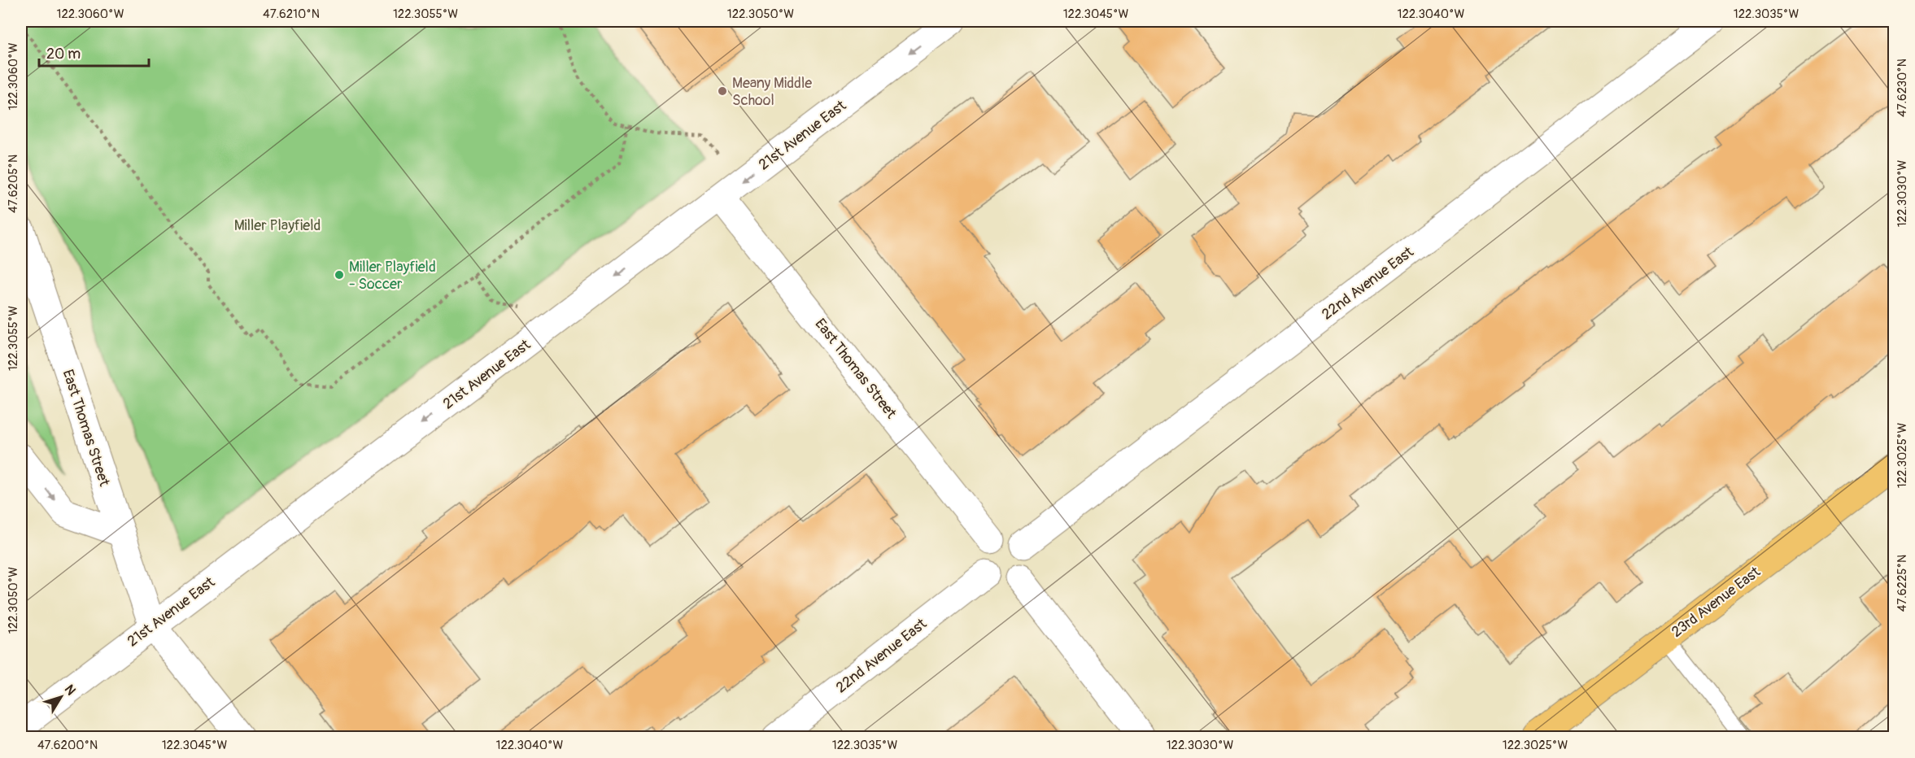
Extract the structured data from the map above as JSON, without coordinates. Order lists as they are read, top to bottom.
{
  "streets": {
    "main road": ["23rd Avenue East"],
    "street": ["21st Avenue East", "22nd Avenue East", "East Thomas Street"]
  },
  "crossings": [
    ["21st Avenue East", "East Thomas Street"],
    ["22nd Avenue East", "East Thomas Street"]
  ],
  "one_way": ["21st Avenue East"],
  "parks": ["Miller Playfield"],
  "places": ["Meany Middle School", "Miller Playfield - Soccer"],
  "scale_bar": "20 m",
  "north": "top right",
  "coordinates": [
    "122.3060°W",
    "47.6210°N",
    "122.3055°W",
    "122.3050°W",
    "122.3045°W",
    "122.3040°W",
    "122.3035°W",
    "47.6230°N",
    "47.6205°N",
    "122.3030°W",
    "122.3025°W",
    "47.6225°N",
    "47.6200°N"
  ]
}
